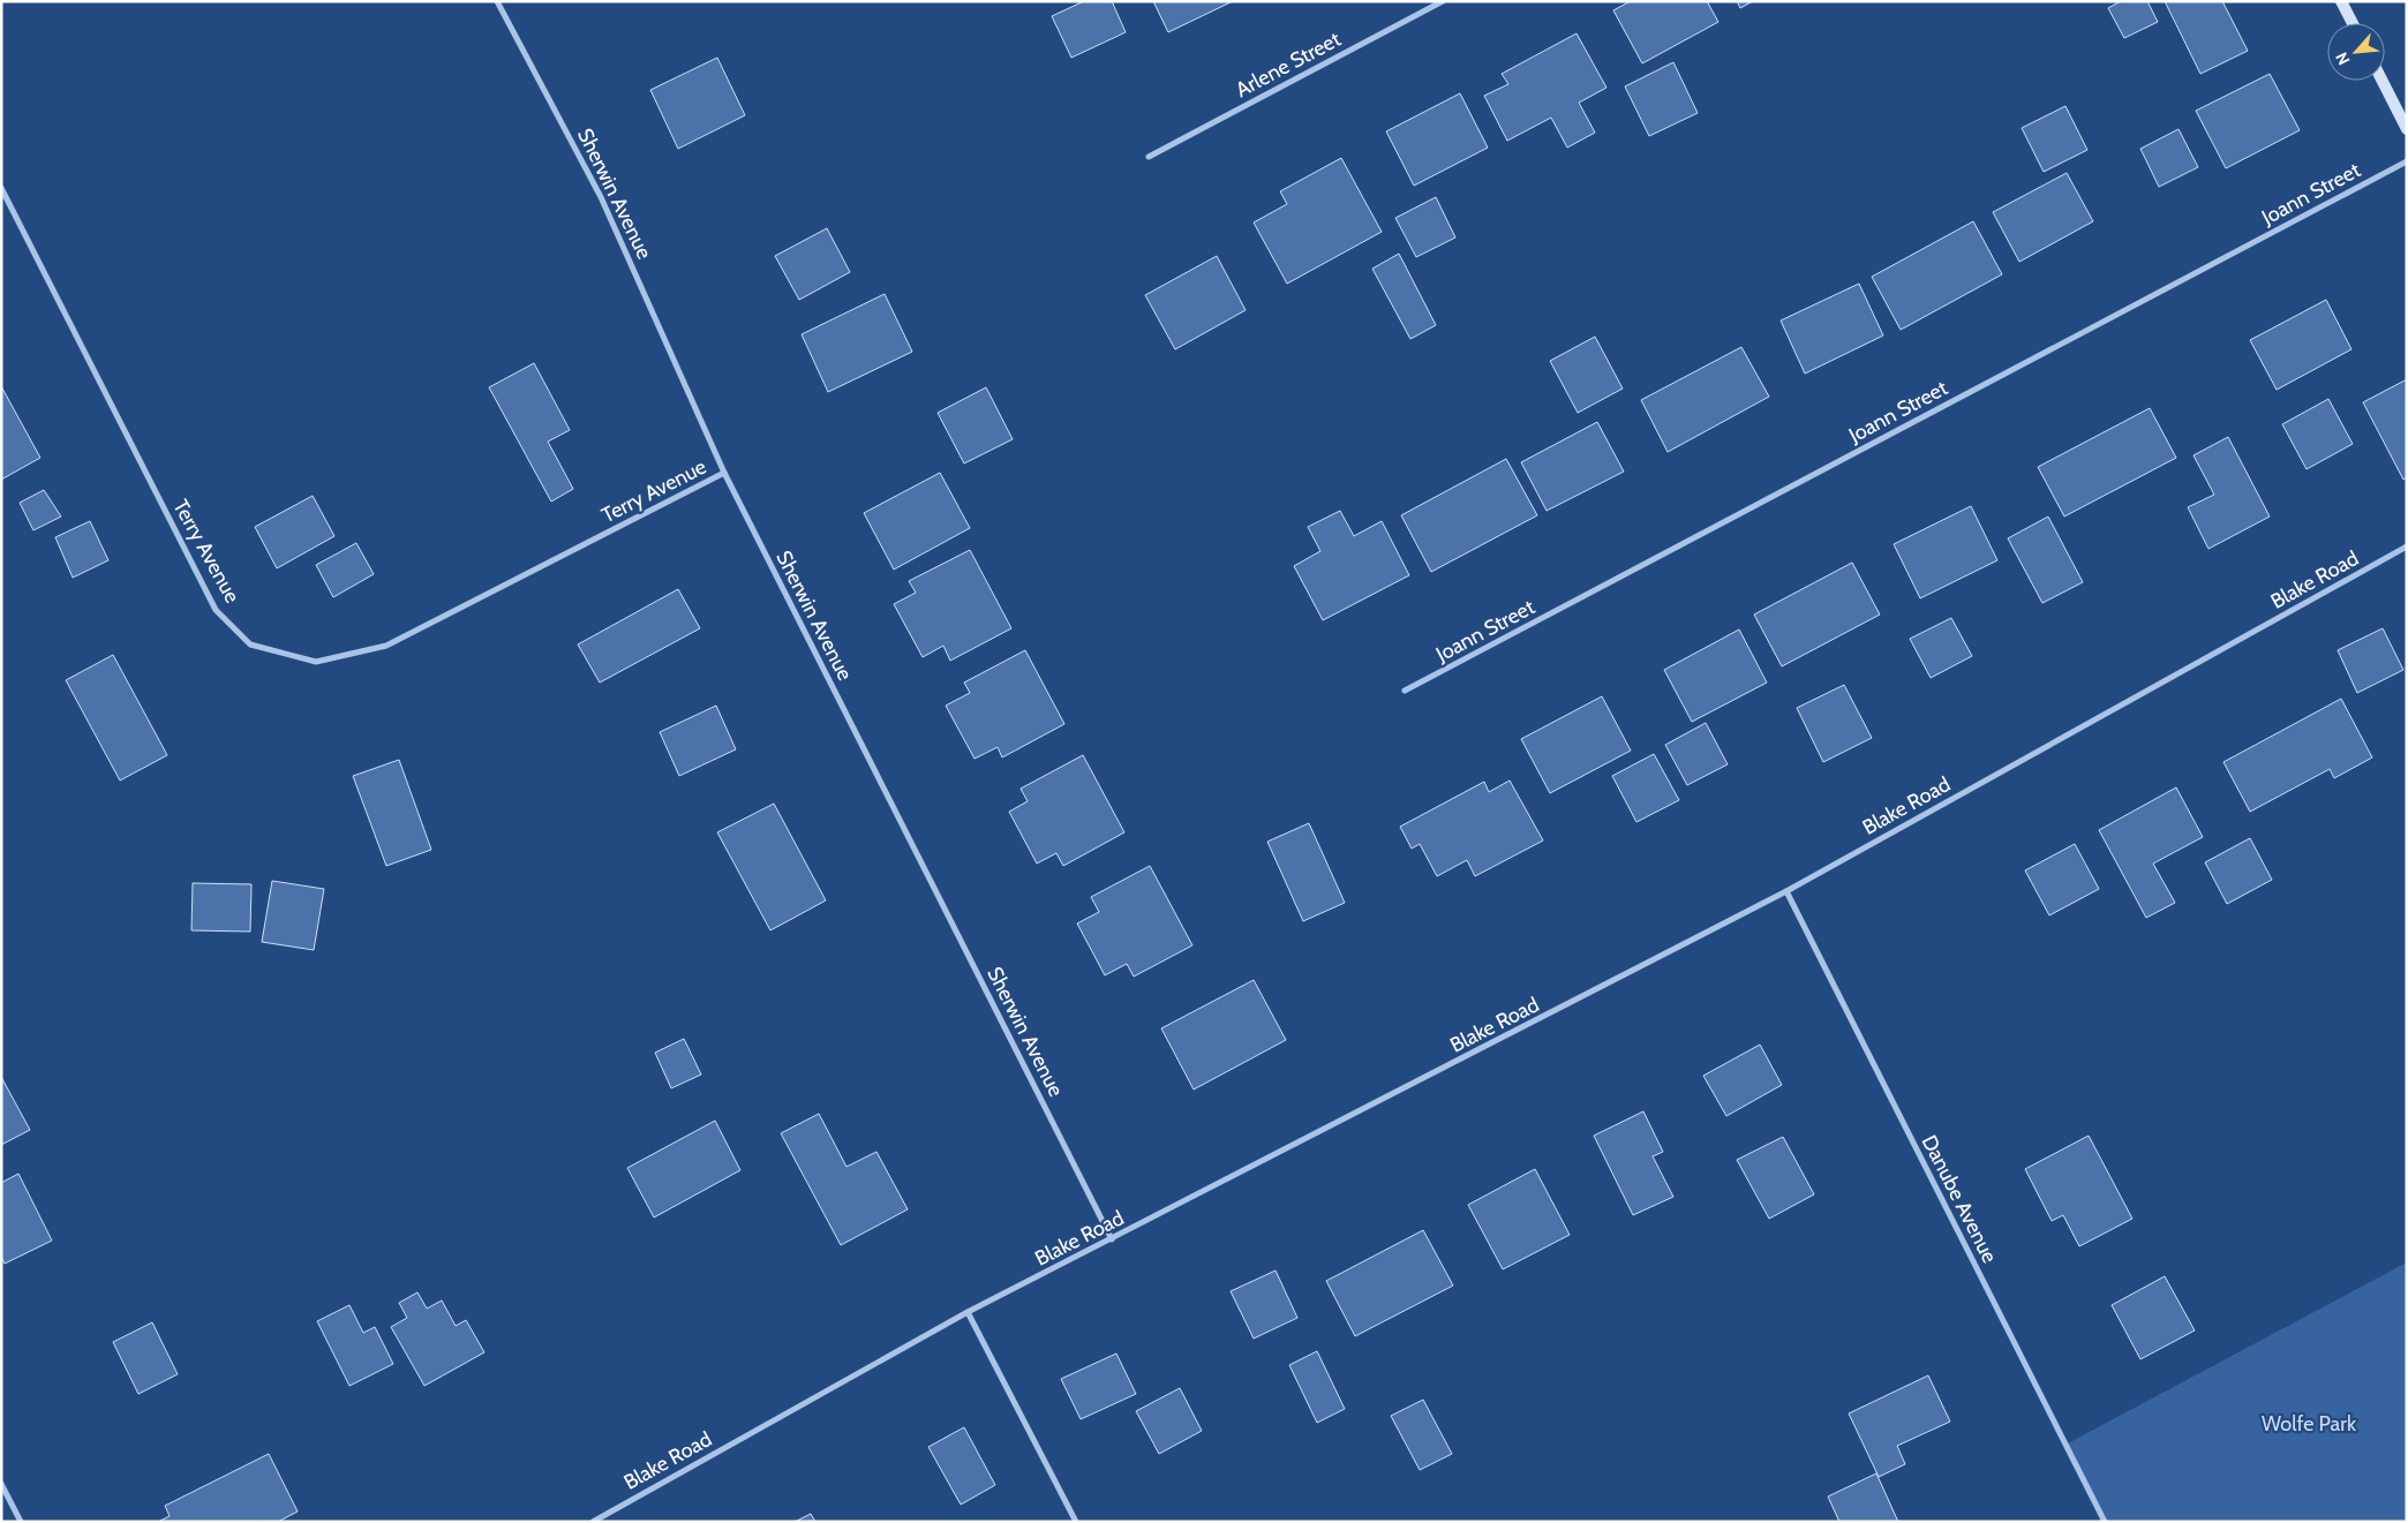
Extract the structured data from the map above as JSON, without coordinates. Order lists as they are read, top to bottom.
{
  "streets": {
    "street": [
      "Arlene Street",
      "Sherwin Avenue",
      "Joann Street",
      "Terry Avenue",
      "Blake Road",
      "Danube Avenue"
    ]
  },
  "crossings": [
    ["Sherwin Avenue", "Terry Avenue"],
    ["Sherwin Avenue", "Blake Road"],
    ["Blake Road", "Danube Avenue"]
  ],
  "parks": ["Wolfe Park"],
  "north": "bottom left"
}
